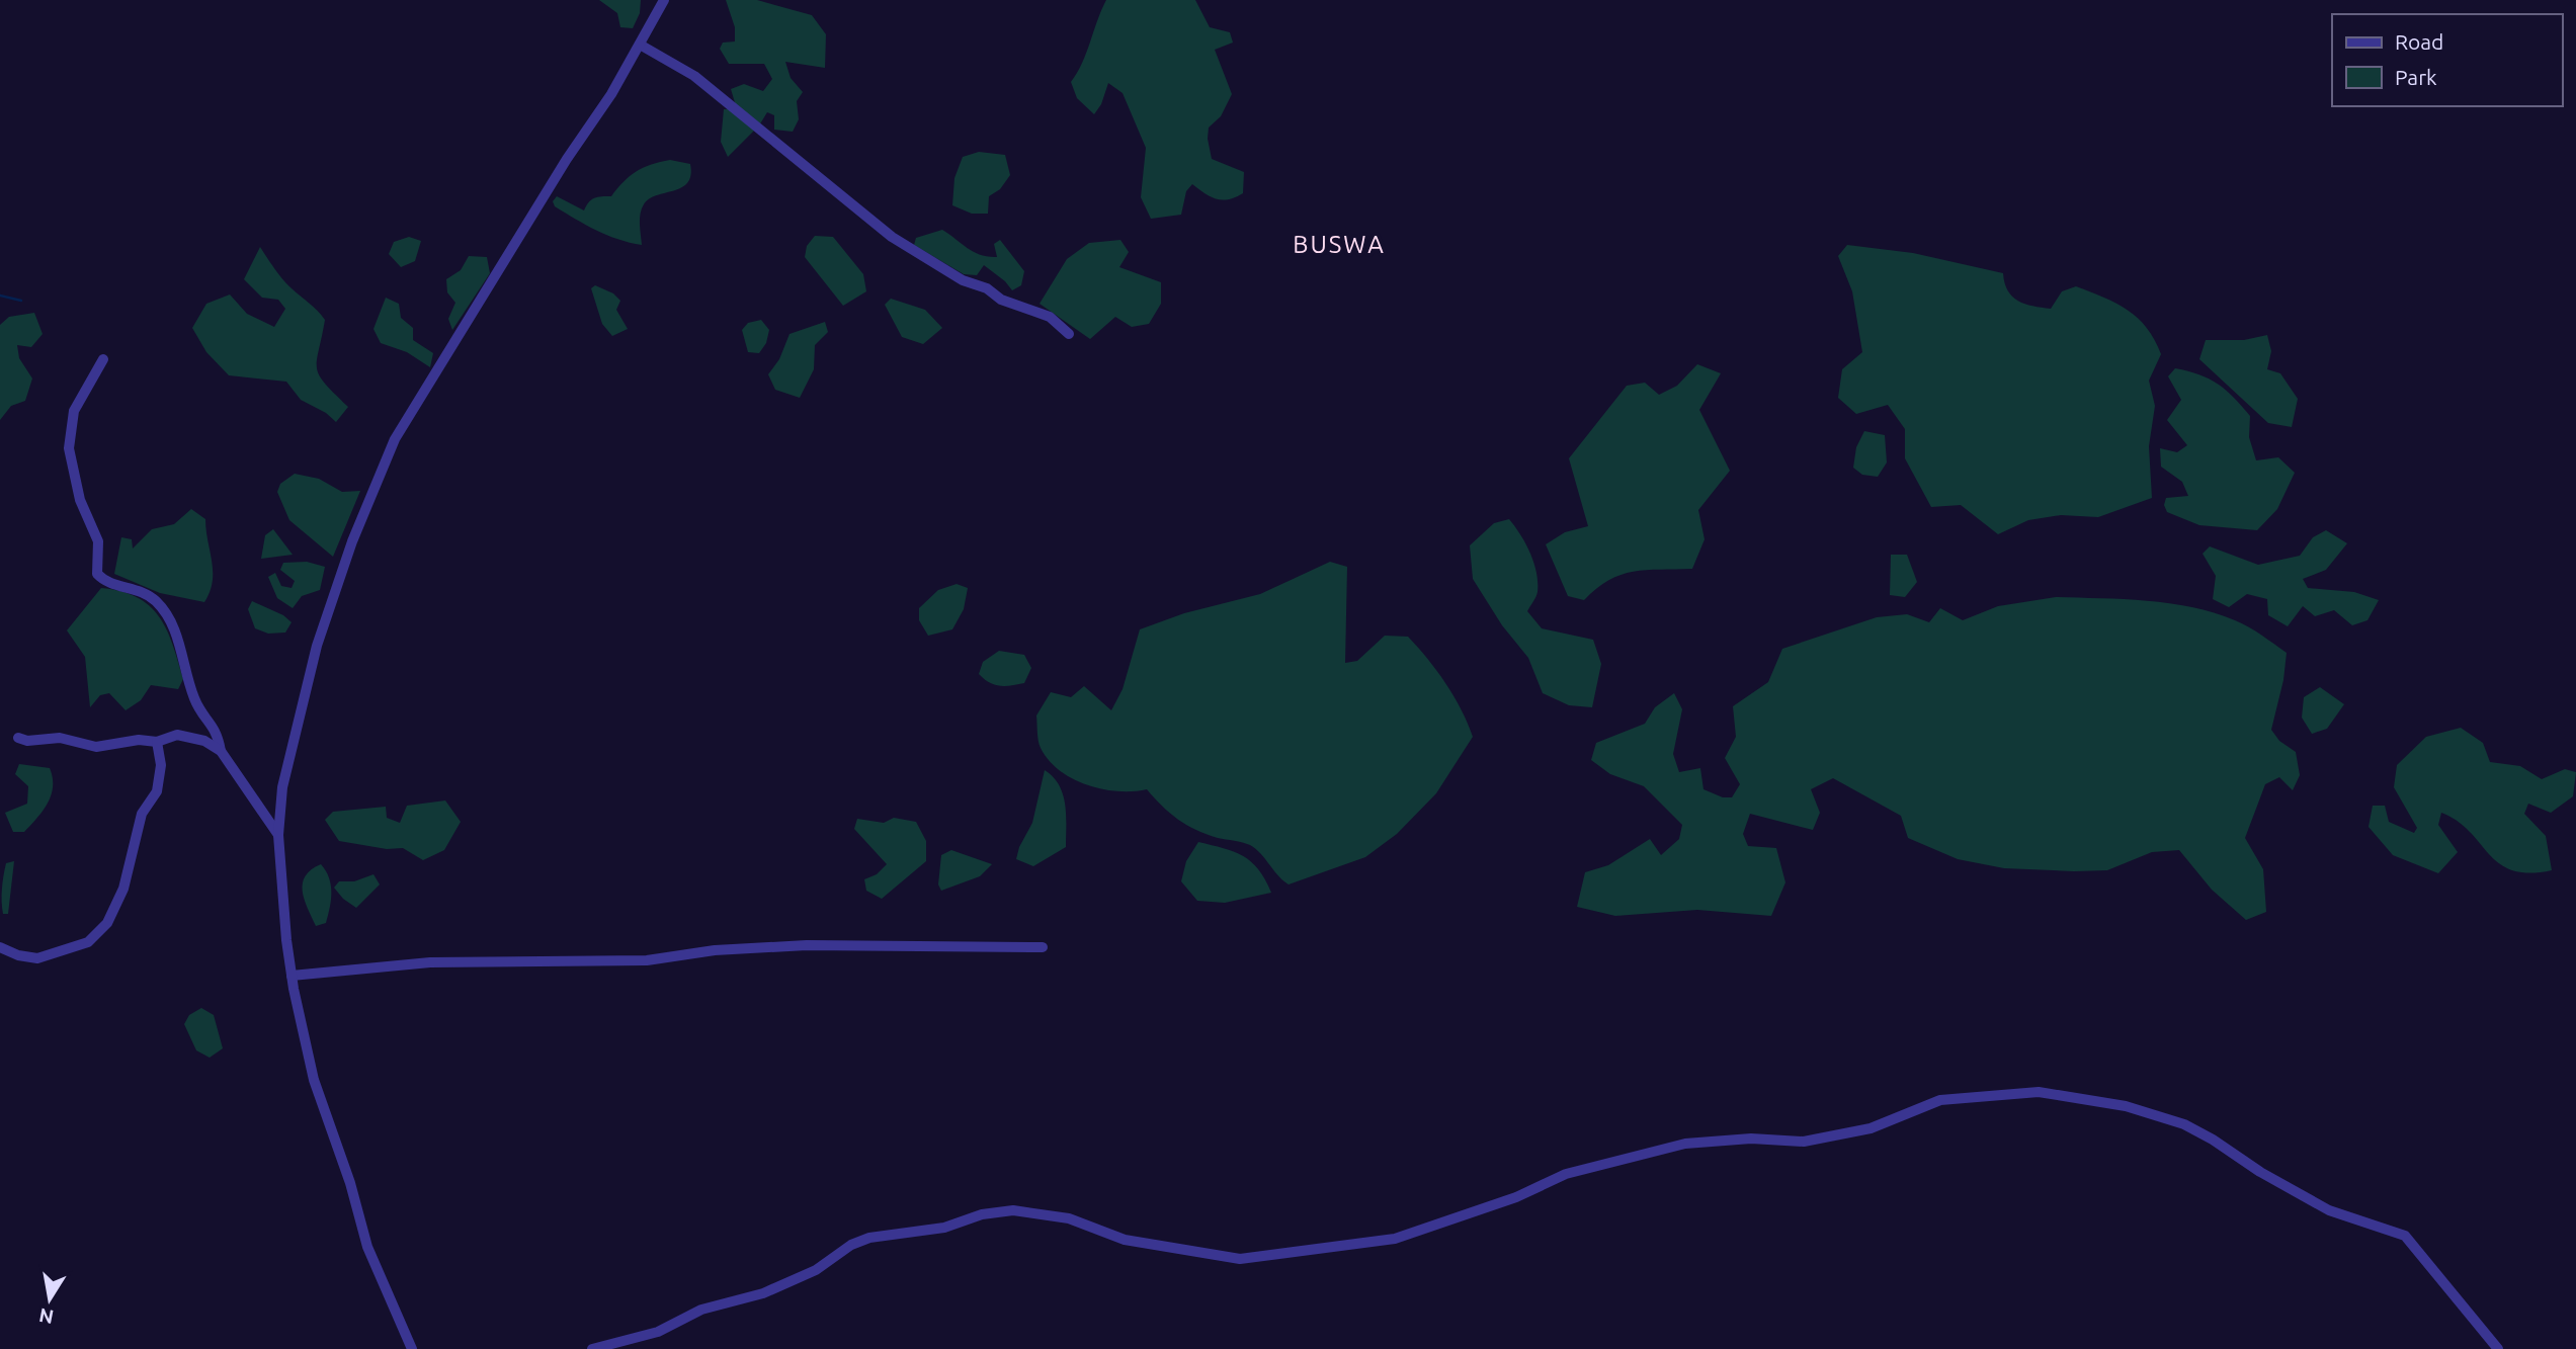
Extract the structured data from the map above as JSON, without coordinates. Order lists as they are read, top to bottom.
{
  "districts": ["BUSWA"],
  "legend": ["Road", "Park"],
  "north": "bottom"
}
